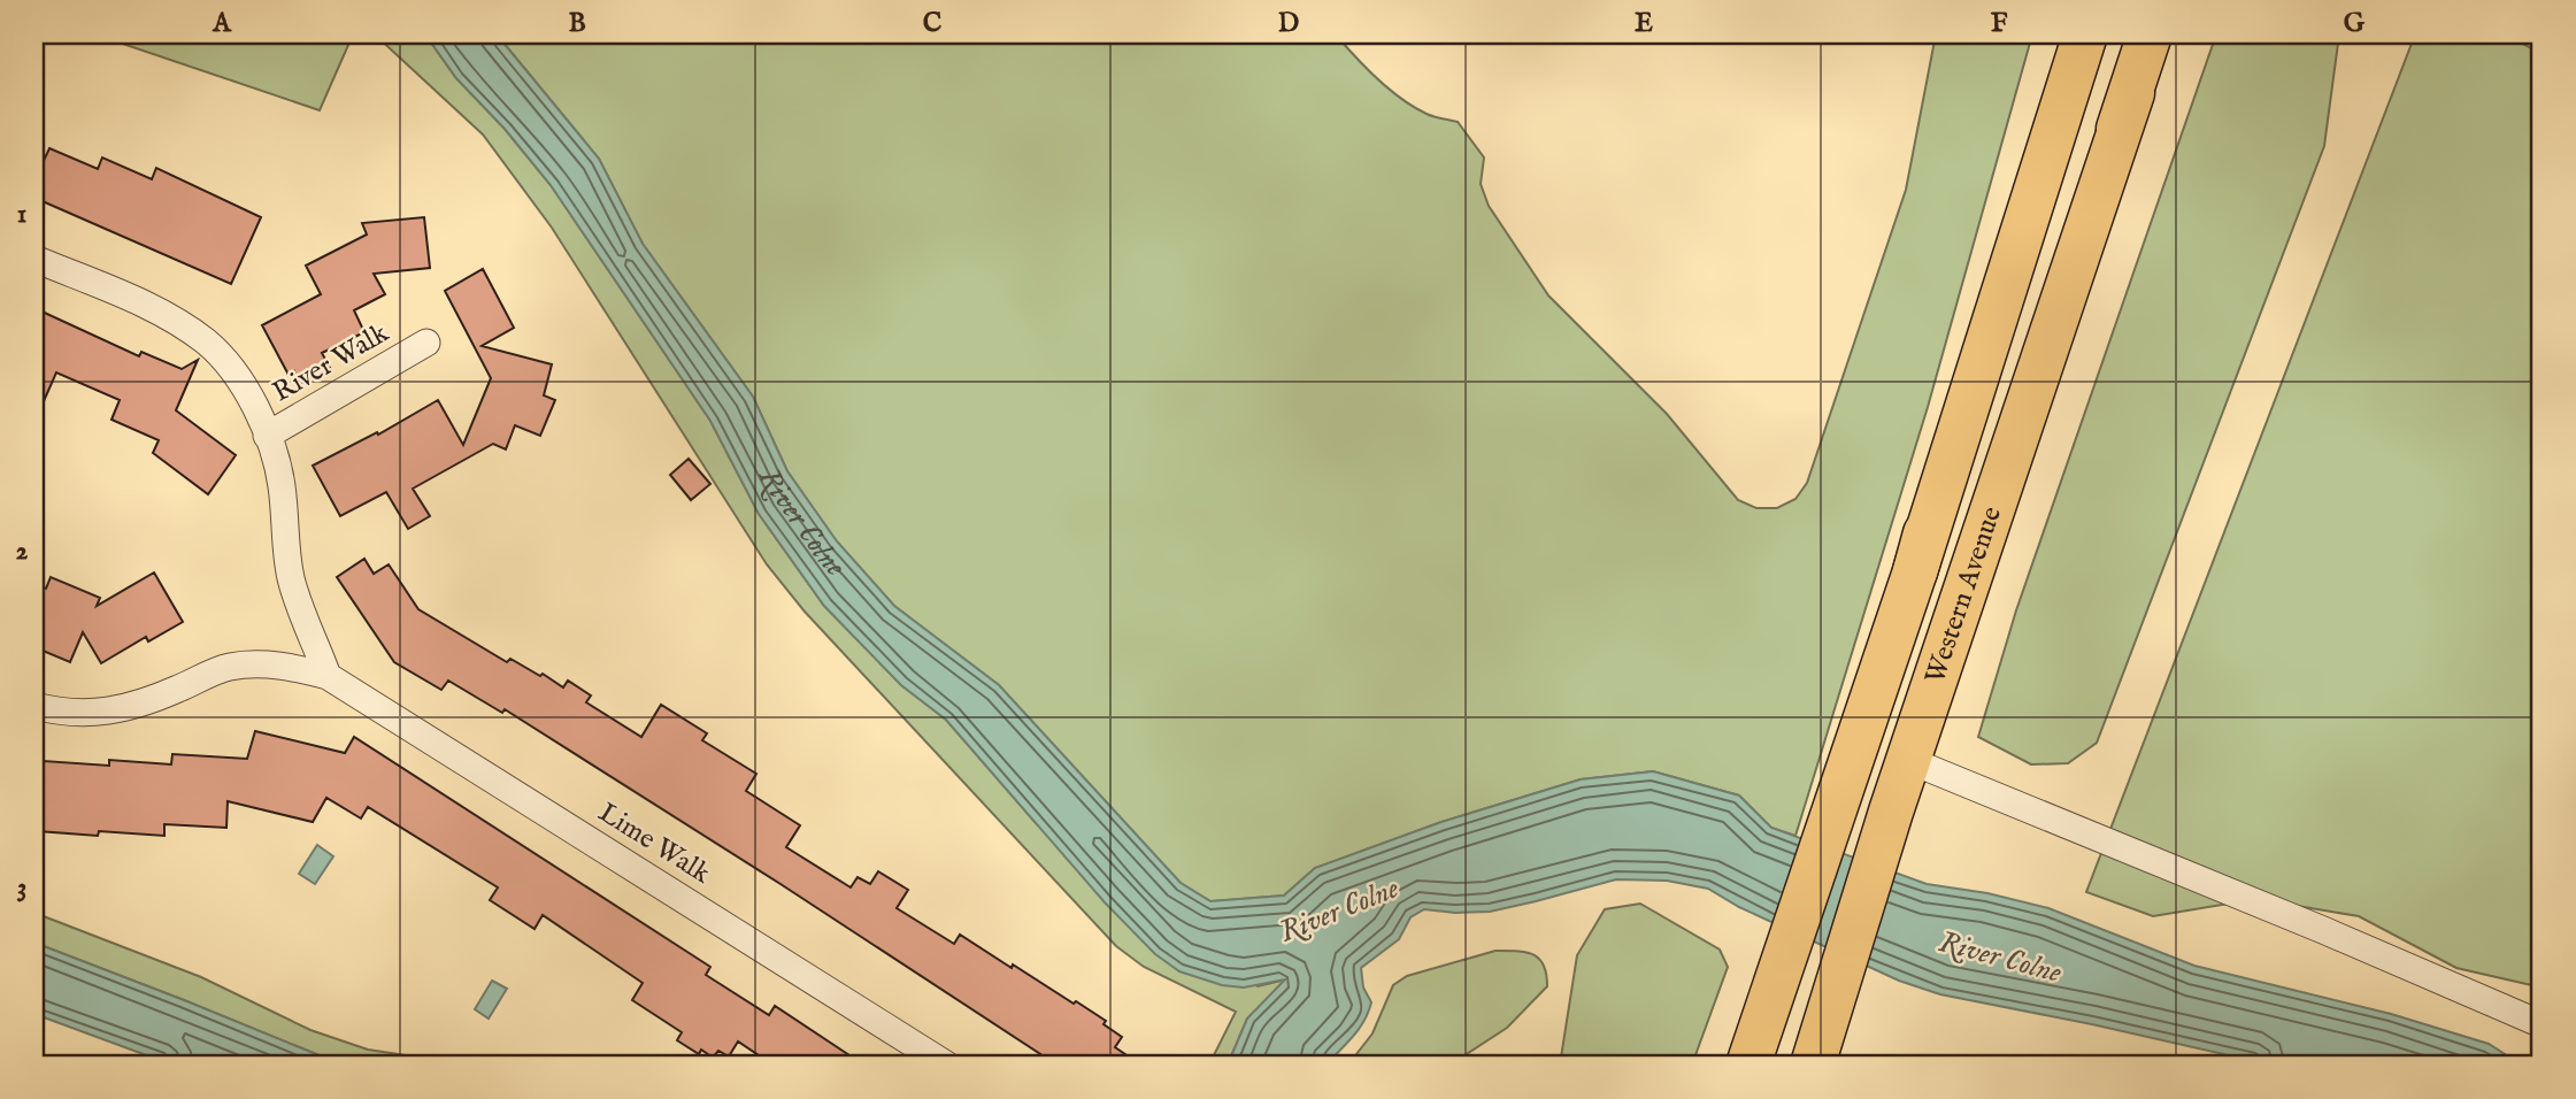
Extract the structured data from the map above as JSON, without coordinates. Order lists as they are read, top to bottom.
{
  "streets": {
    "highway": ["Western Avenue"],
    "street": ["River Walk", "Lime Walk"]
  },
  "water": ["River Colne"],
  "grid": {
    "columns": [
      "A",
      "B",
      "C",
      "D",
      "E",
      "F",
      "G"
    ],
    "rows": ["1", "2", "3"]
  }
}
